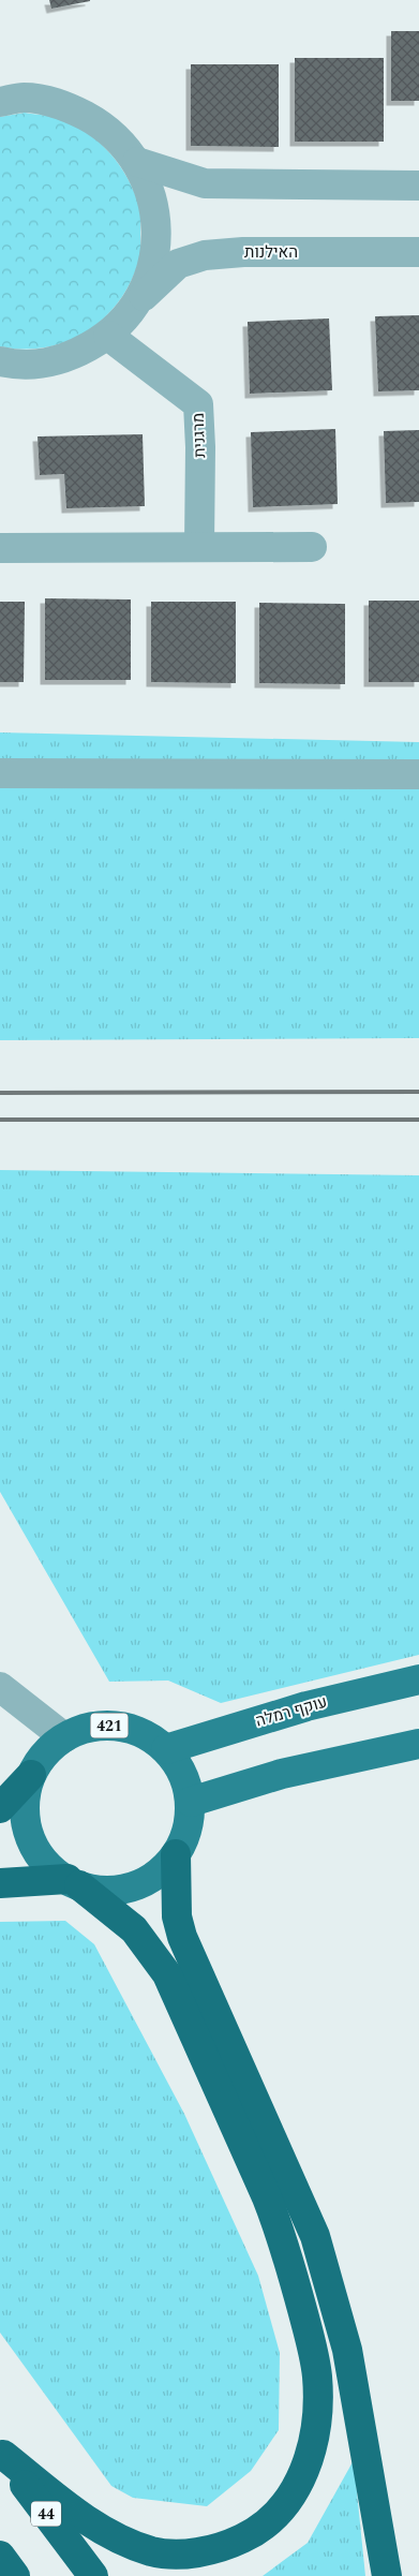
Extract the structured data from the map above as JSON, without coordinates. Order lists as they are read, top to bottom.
{
  "streets": {
    "highway": ["421", "44"],
    "main road": ["עוקף רמלה"],
    "street": ["האילנות", "מרגנית"]
  },
  "crossings": [
    ["האילנות", "מרגנית"],
    ["עוקף רמלה", "421"]
  ]
}
